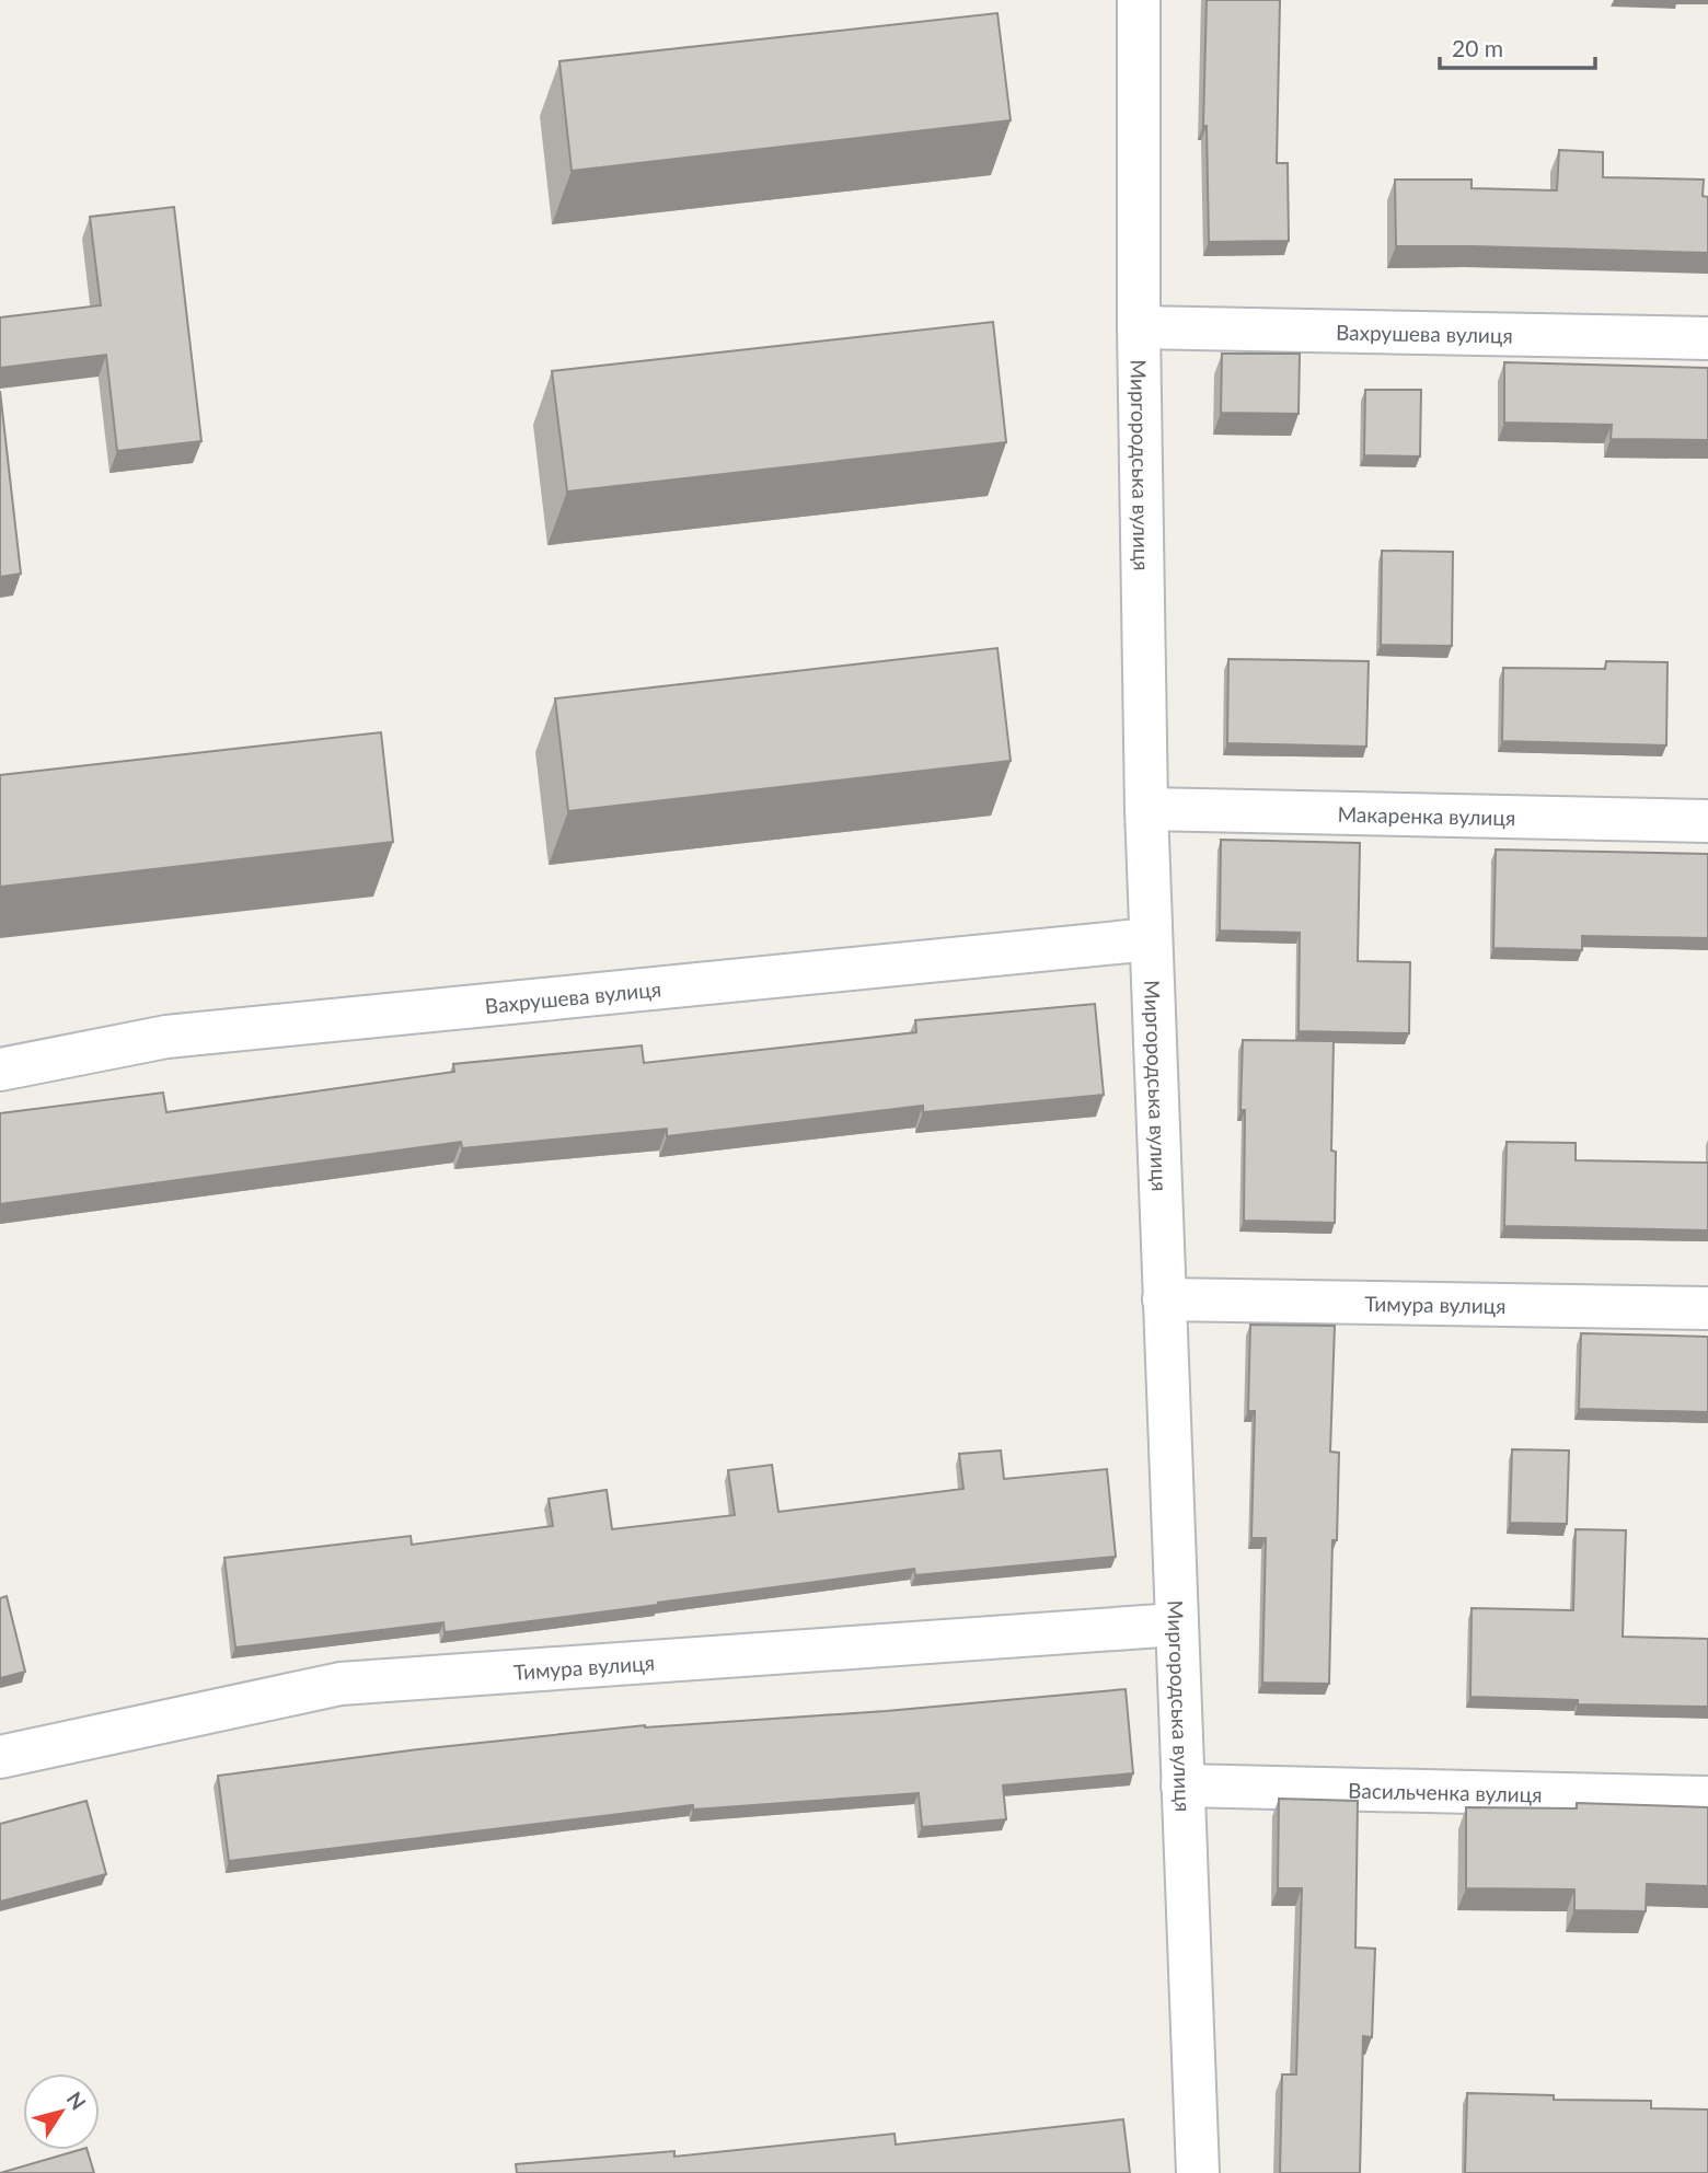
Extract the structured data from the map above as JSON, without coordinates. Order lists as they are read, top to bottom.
{
  "streets": {
    "street": [
      "Вахрушева вулиця",
      "Миргородська вулиця",
      "Макаренка вулиця",
      "Тимура вулиця",
      "Васильченка вулиця"
    ]
  },
  "crossings": [
    ["Вахрушева вулиця", "Миргородська вулиця"],
    ["Миргородська вулиця", "Макаренка вулиця"],
    ["Миргородська вулиця", "Тимура вулиця"],
    ["Миргородська вулиця", "Васильченка вулиця"]
  ],
  "scale_bar": "20 m",
  "north": "top right"
}
